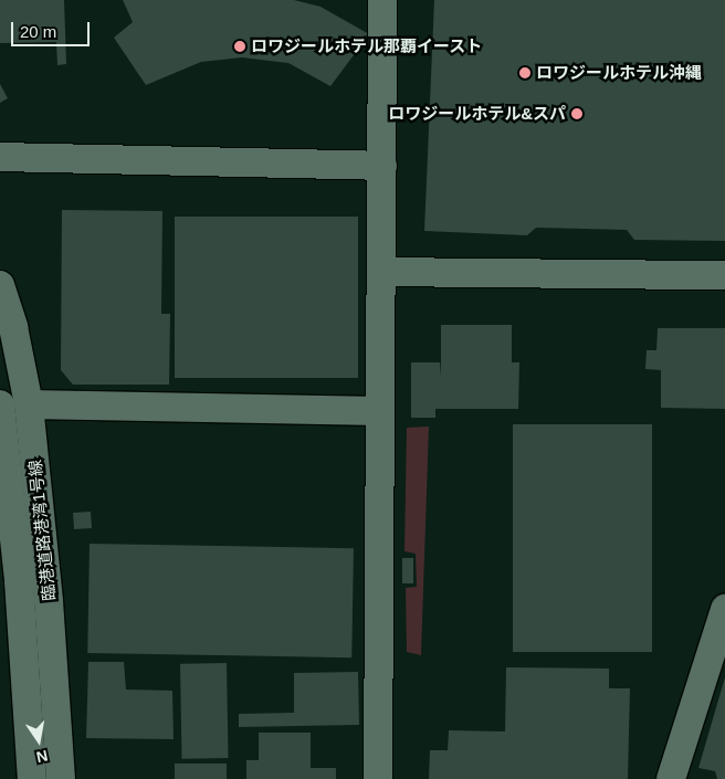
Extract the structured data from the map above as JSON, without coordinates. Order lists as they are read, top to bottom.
{
  "streets": {
    "street": ["臨港道路港湾1号線"]
  },
  "places": ["ロワジールホテル那覇イースト", "ロワジールホテル沖縄", "ロワジールホテル&スパ"],
  "scale_bar": "20 m",
  "north": "bottom"
}
